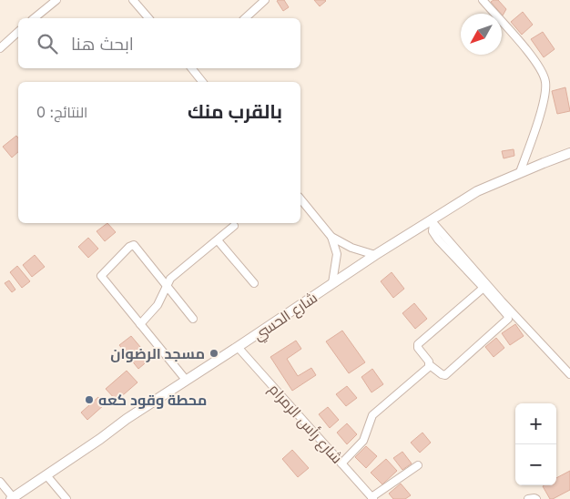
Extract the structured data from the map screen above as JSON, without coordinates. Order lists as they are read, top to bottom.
{
  "streets": {
    "street": ["شارع الحسي", "شارع رأس الرمرام"]
  },
  "crossings": [
    ["شارع الحسي", "شارع رأس الرمرام"]
  ],
  "places": ["مسجد الرضوان", "محطة وقود كعه"],
  "north": "bottom left",
  "page": {
    "search": "ابحث هنا",
    "heading": ["بالقرب منك", "النتائج: 0"],
    "map_buttons": ["+", "−"]
  }
}
